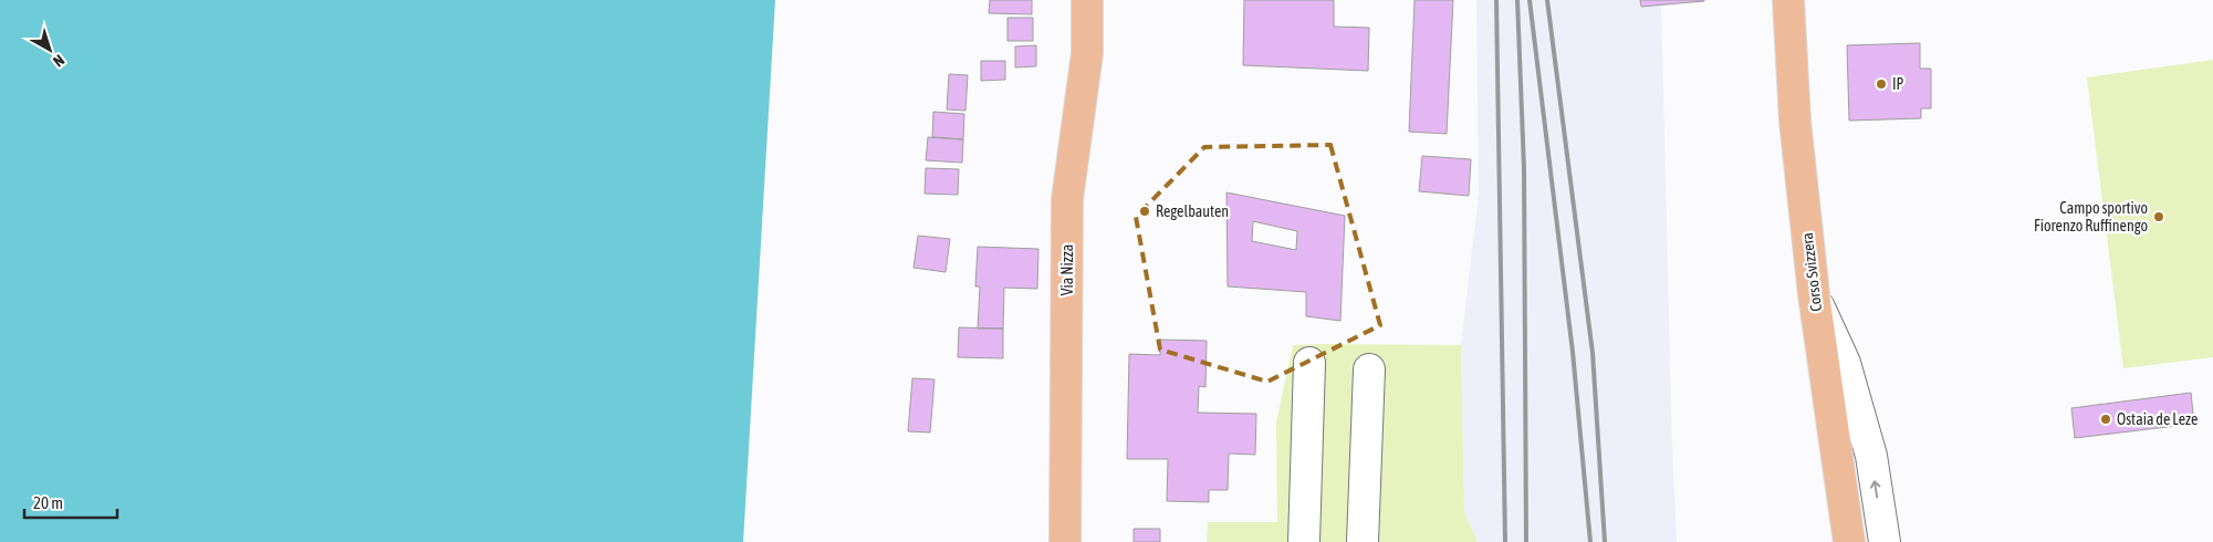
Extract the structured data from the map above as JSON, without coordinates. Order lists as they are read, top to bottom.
{
  "streets": {
    "main road": ["Via Nizza", "Corso Svizzera"]
  },
  "places": [
    "IP",
    "Regelbauten",
    "Campo sportivo Fiorenzo Ruffinengo",
    "Ostaia de Leze"
  ],
  "scale_bar": "20 m",
  "north": "bottom right"
}
